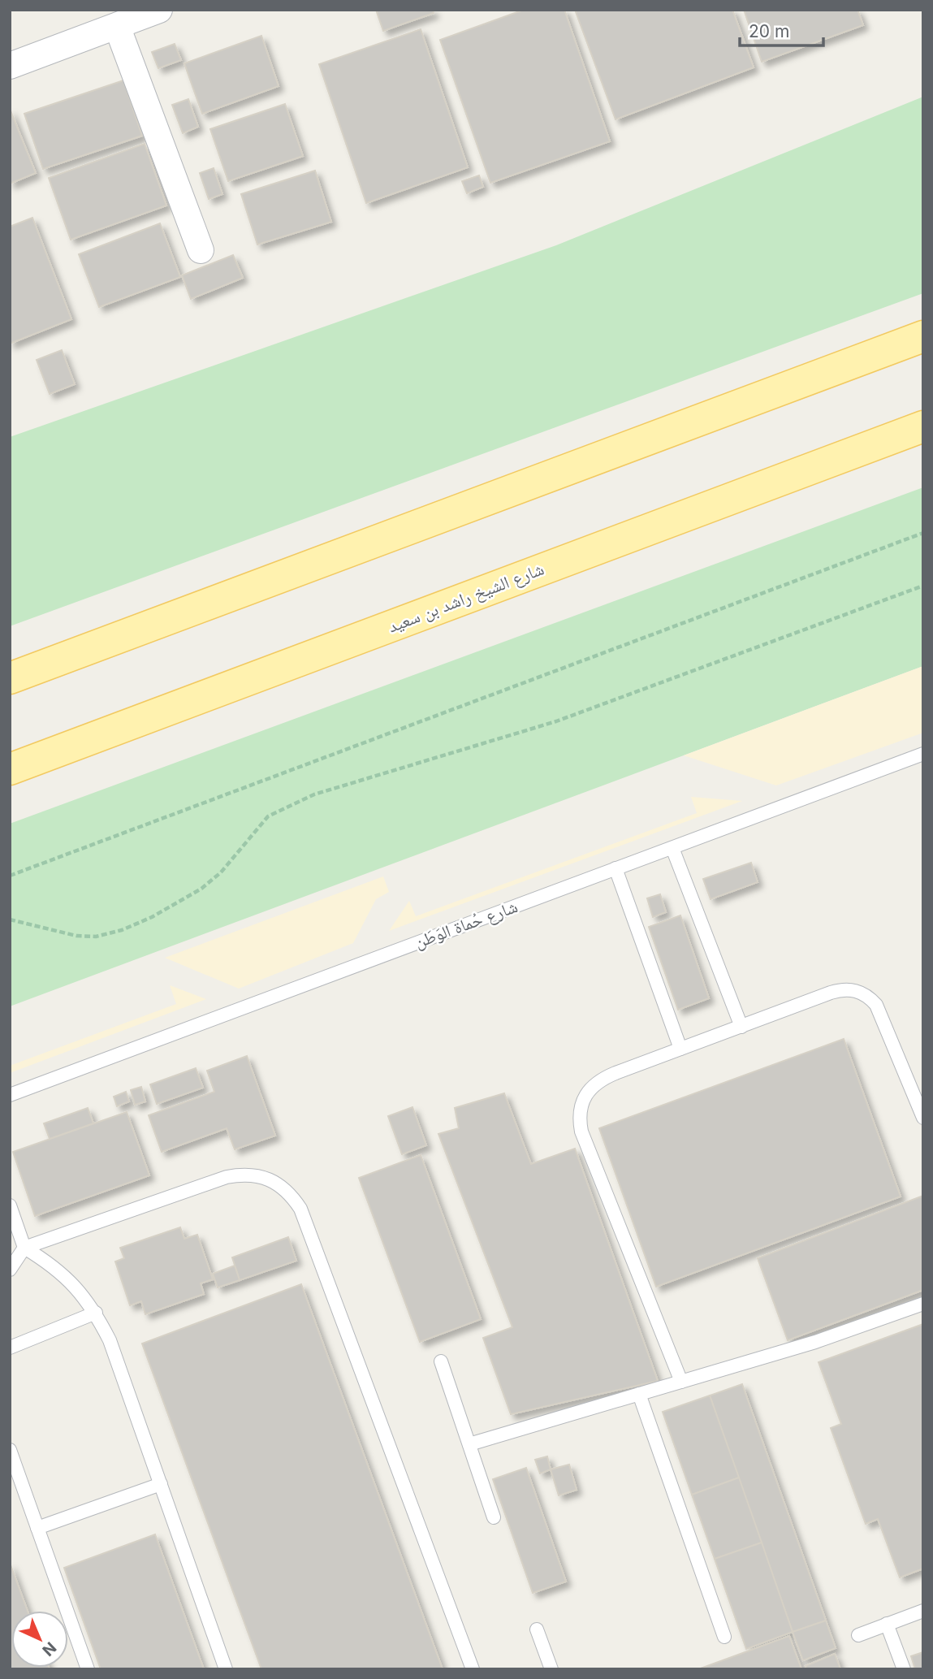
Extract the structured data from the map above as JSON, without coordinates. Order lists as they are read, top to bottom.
{
  "streets": {
    "main road": ["شارع الشيخ راشد بن سعيد"],
    "lane": ["شارع حُماة الوَطَن"]
  },
  "scale_bar": "20 m",
  "north": "bottom right"
}
